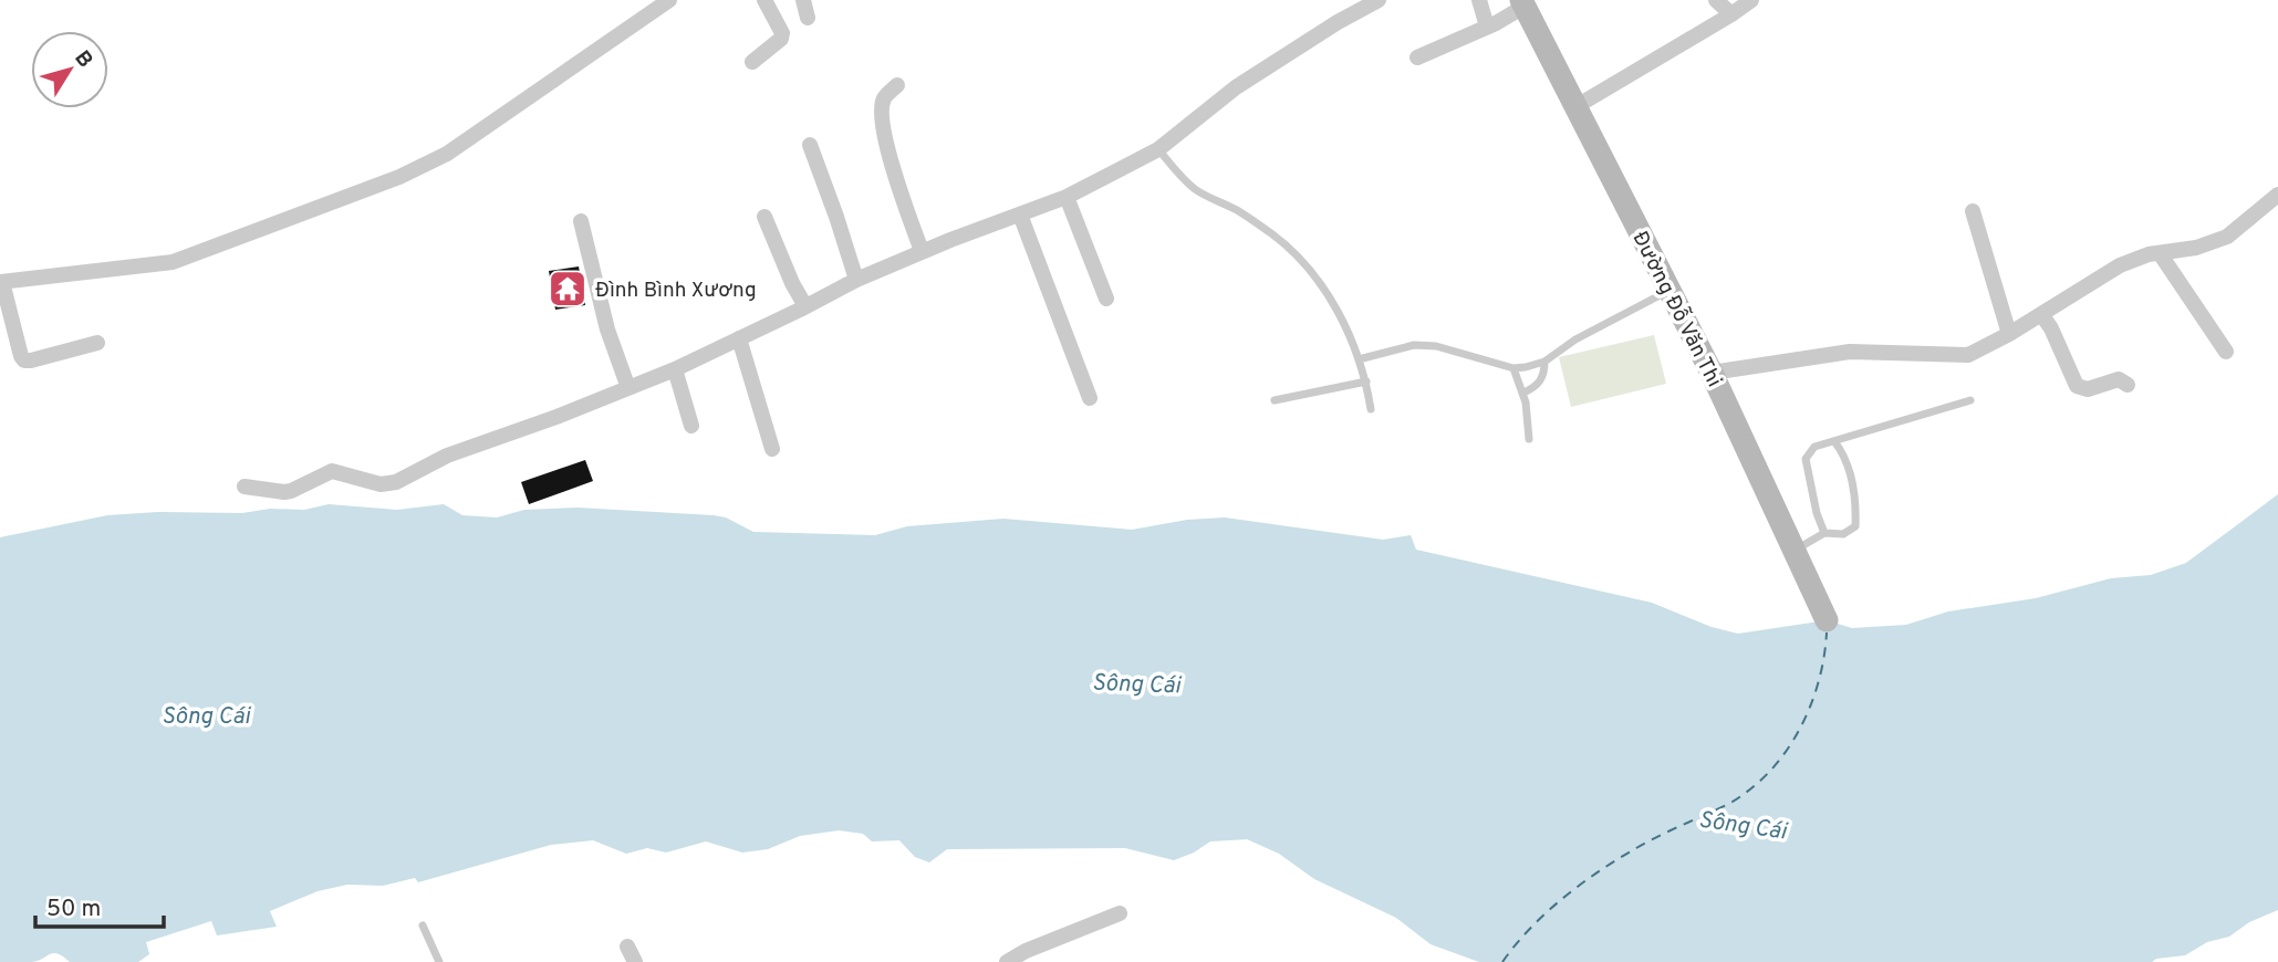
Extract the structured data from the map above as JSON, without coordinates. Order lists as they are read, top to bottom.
{
  "streets": {
    "street": ["Đường Đỗ Văn Thi"]
  },
  "water": ["Sông Cái"],
  "places": {
    "temple": ["Đình Bình Xương"]
  },
  "scale_bar": "50 m",
  "north": "top right"
}
